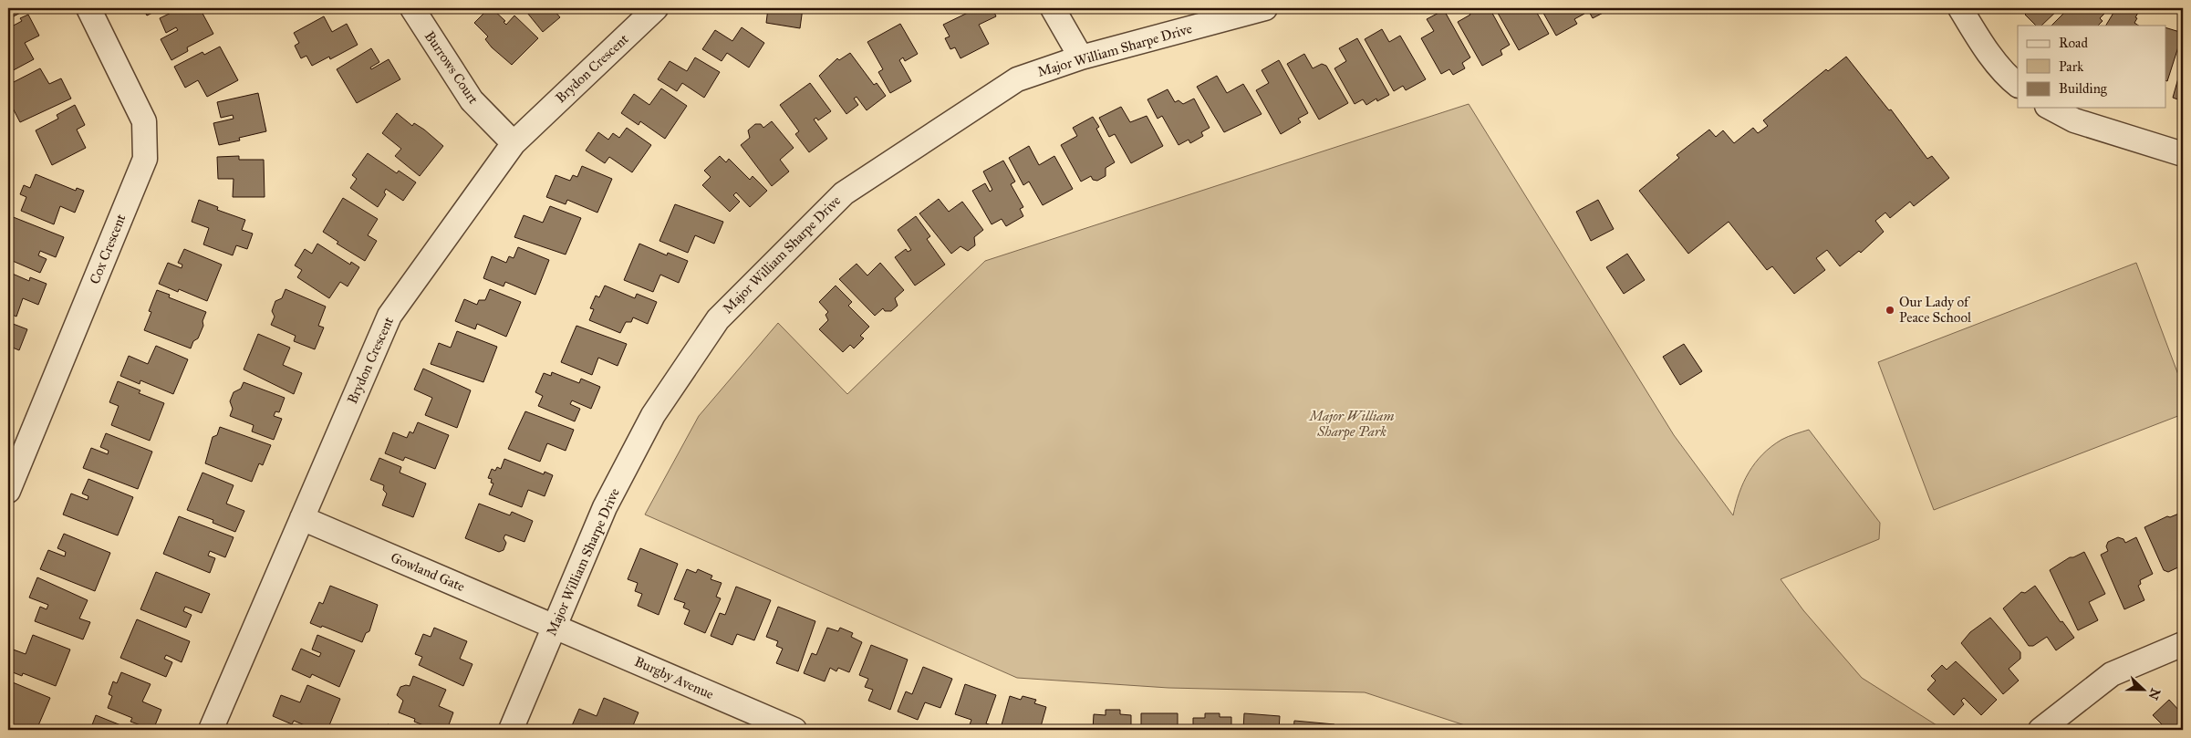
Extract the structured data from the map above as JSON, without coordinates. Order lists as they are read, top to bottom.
{
  "streets": {
    "street": [
      "Major William Sharpe Drive",
      "Burrows Court",
      "Brydon Crescent",
      "Cox Crescent",
      "Gowland Gate",
      "Burgby Avenue"
    ]
  },
  "crossings": [
    ["Major William Sharpe Drive", "Gowland Gate"],
    ["Major William Sharpe Drive", "Burgby Avenue"],
    ["Burrows Court", "Brydon Crescent"],
    ["Brydon Crescent", "Gowland Gate"],
    ["Gowland Gate", "Burgby Avenue"]
  ],
  "parks": ["Major William Sharpe Park"],
  "places": ["Our Lady of Peace School"],
  "legend": ["Road", "Park", "Building"],
  "north": "right"
}
